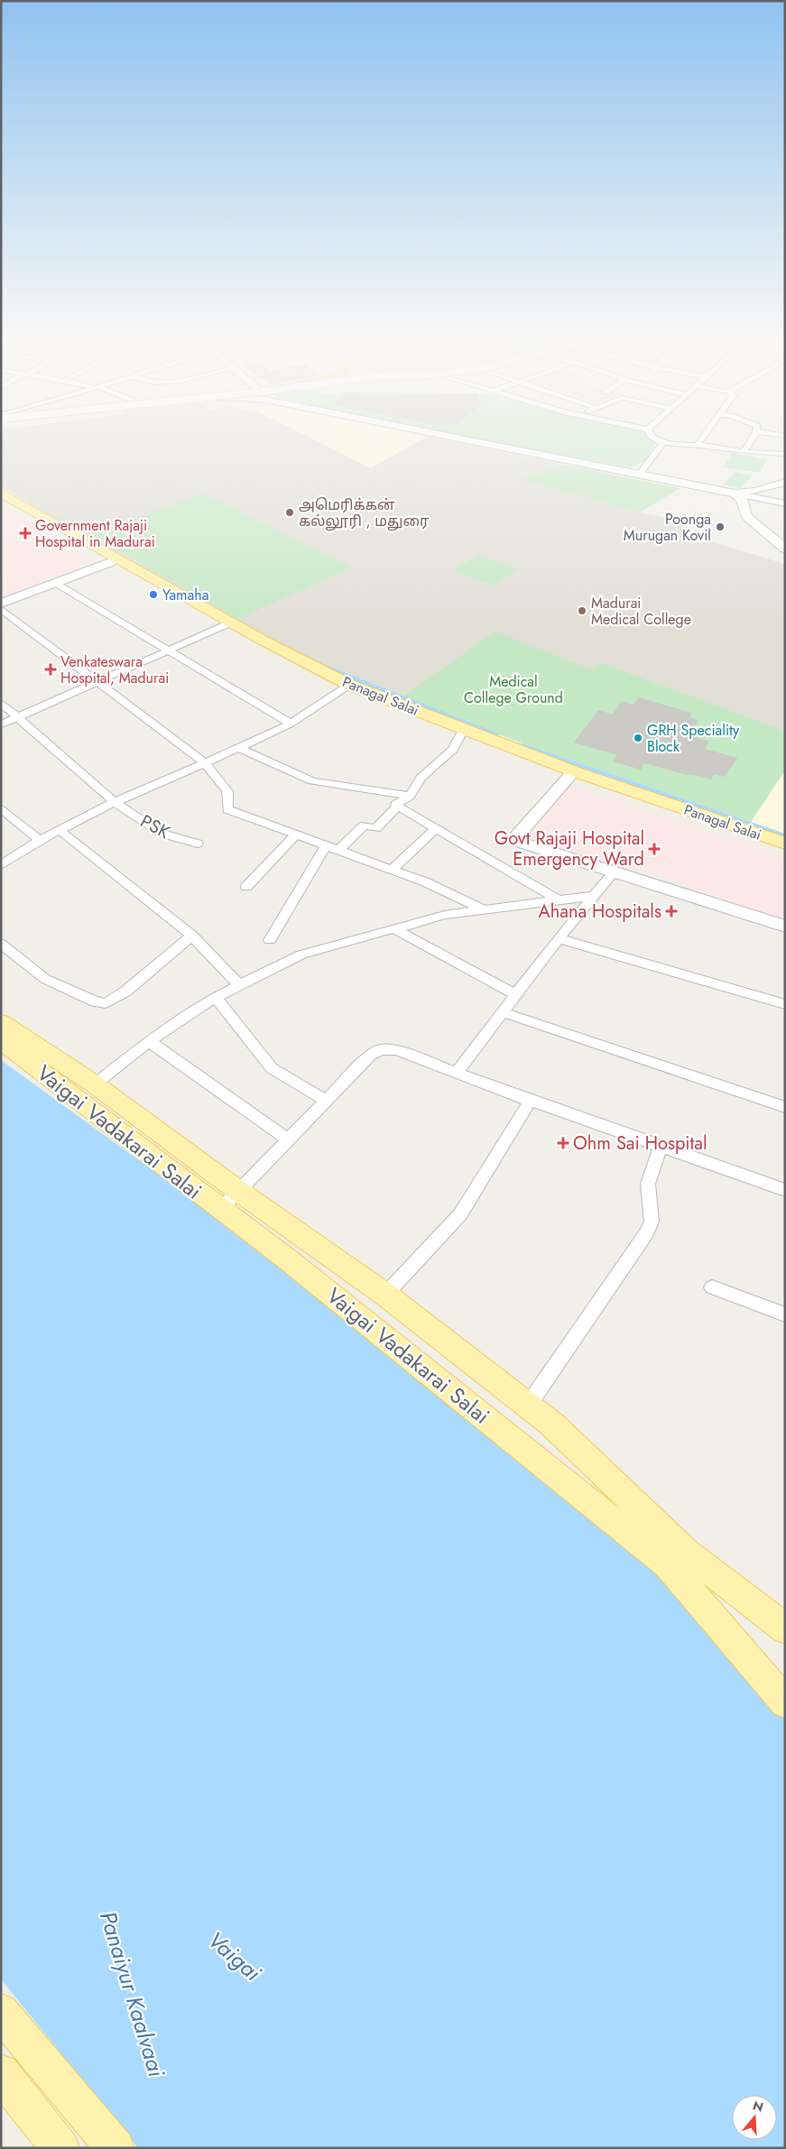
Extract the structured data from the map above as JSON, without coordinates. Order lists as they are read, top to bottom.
{
  "streets": {
    "main road": ["Panagal Salai", "Vaigai Vadakarai Salai"],
    "street": ["PSK"]
  },
  "water": ["Vaigai", "Panaiyur Kaalvaai"],
  "parks": ["Medical College Ground"],
  "places": {
    "other": [
      "அமெரிக்கன் கல்லூரி , மதுரை",
      "Poonga Murugan Kovil",
      "Yamaha",
      "Madurai Medical College",
      "GRH Speciality Block"
    ],
    "health": [
      "Government Rajaji Hospital in Madurai",
      "Venkateswara Hospital, Madurai",
      "Govt Rajaji Hospital Emergency Ward",
      "Ahana Hospitals",
      "Ohm Sai Hospital"
    ]
  },
  "north": "top"
}
